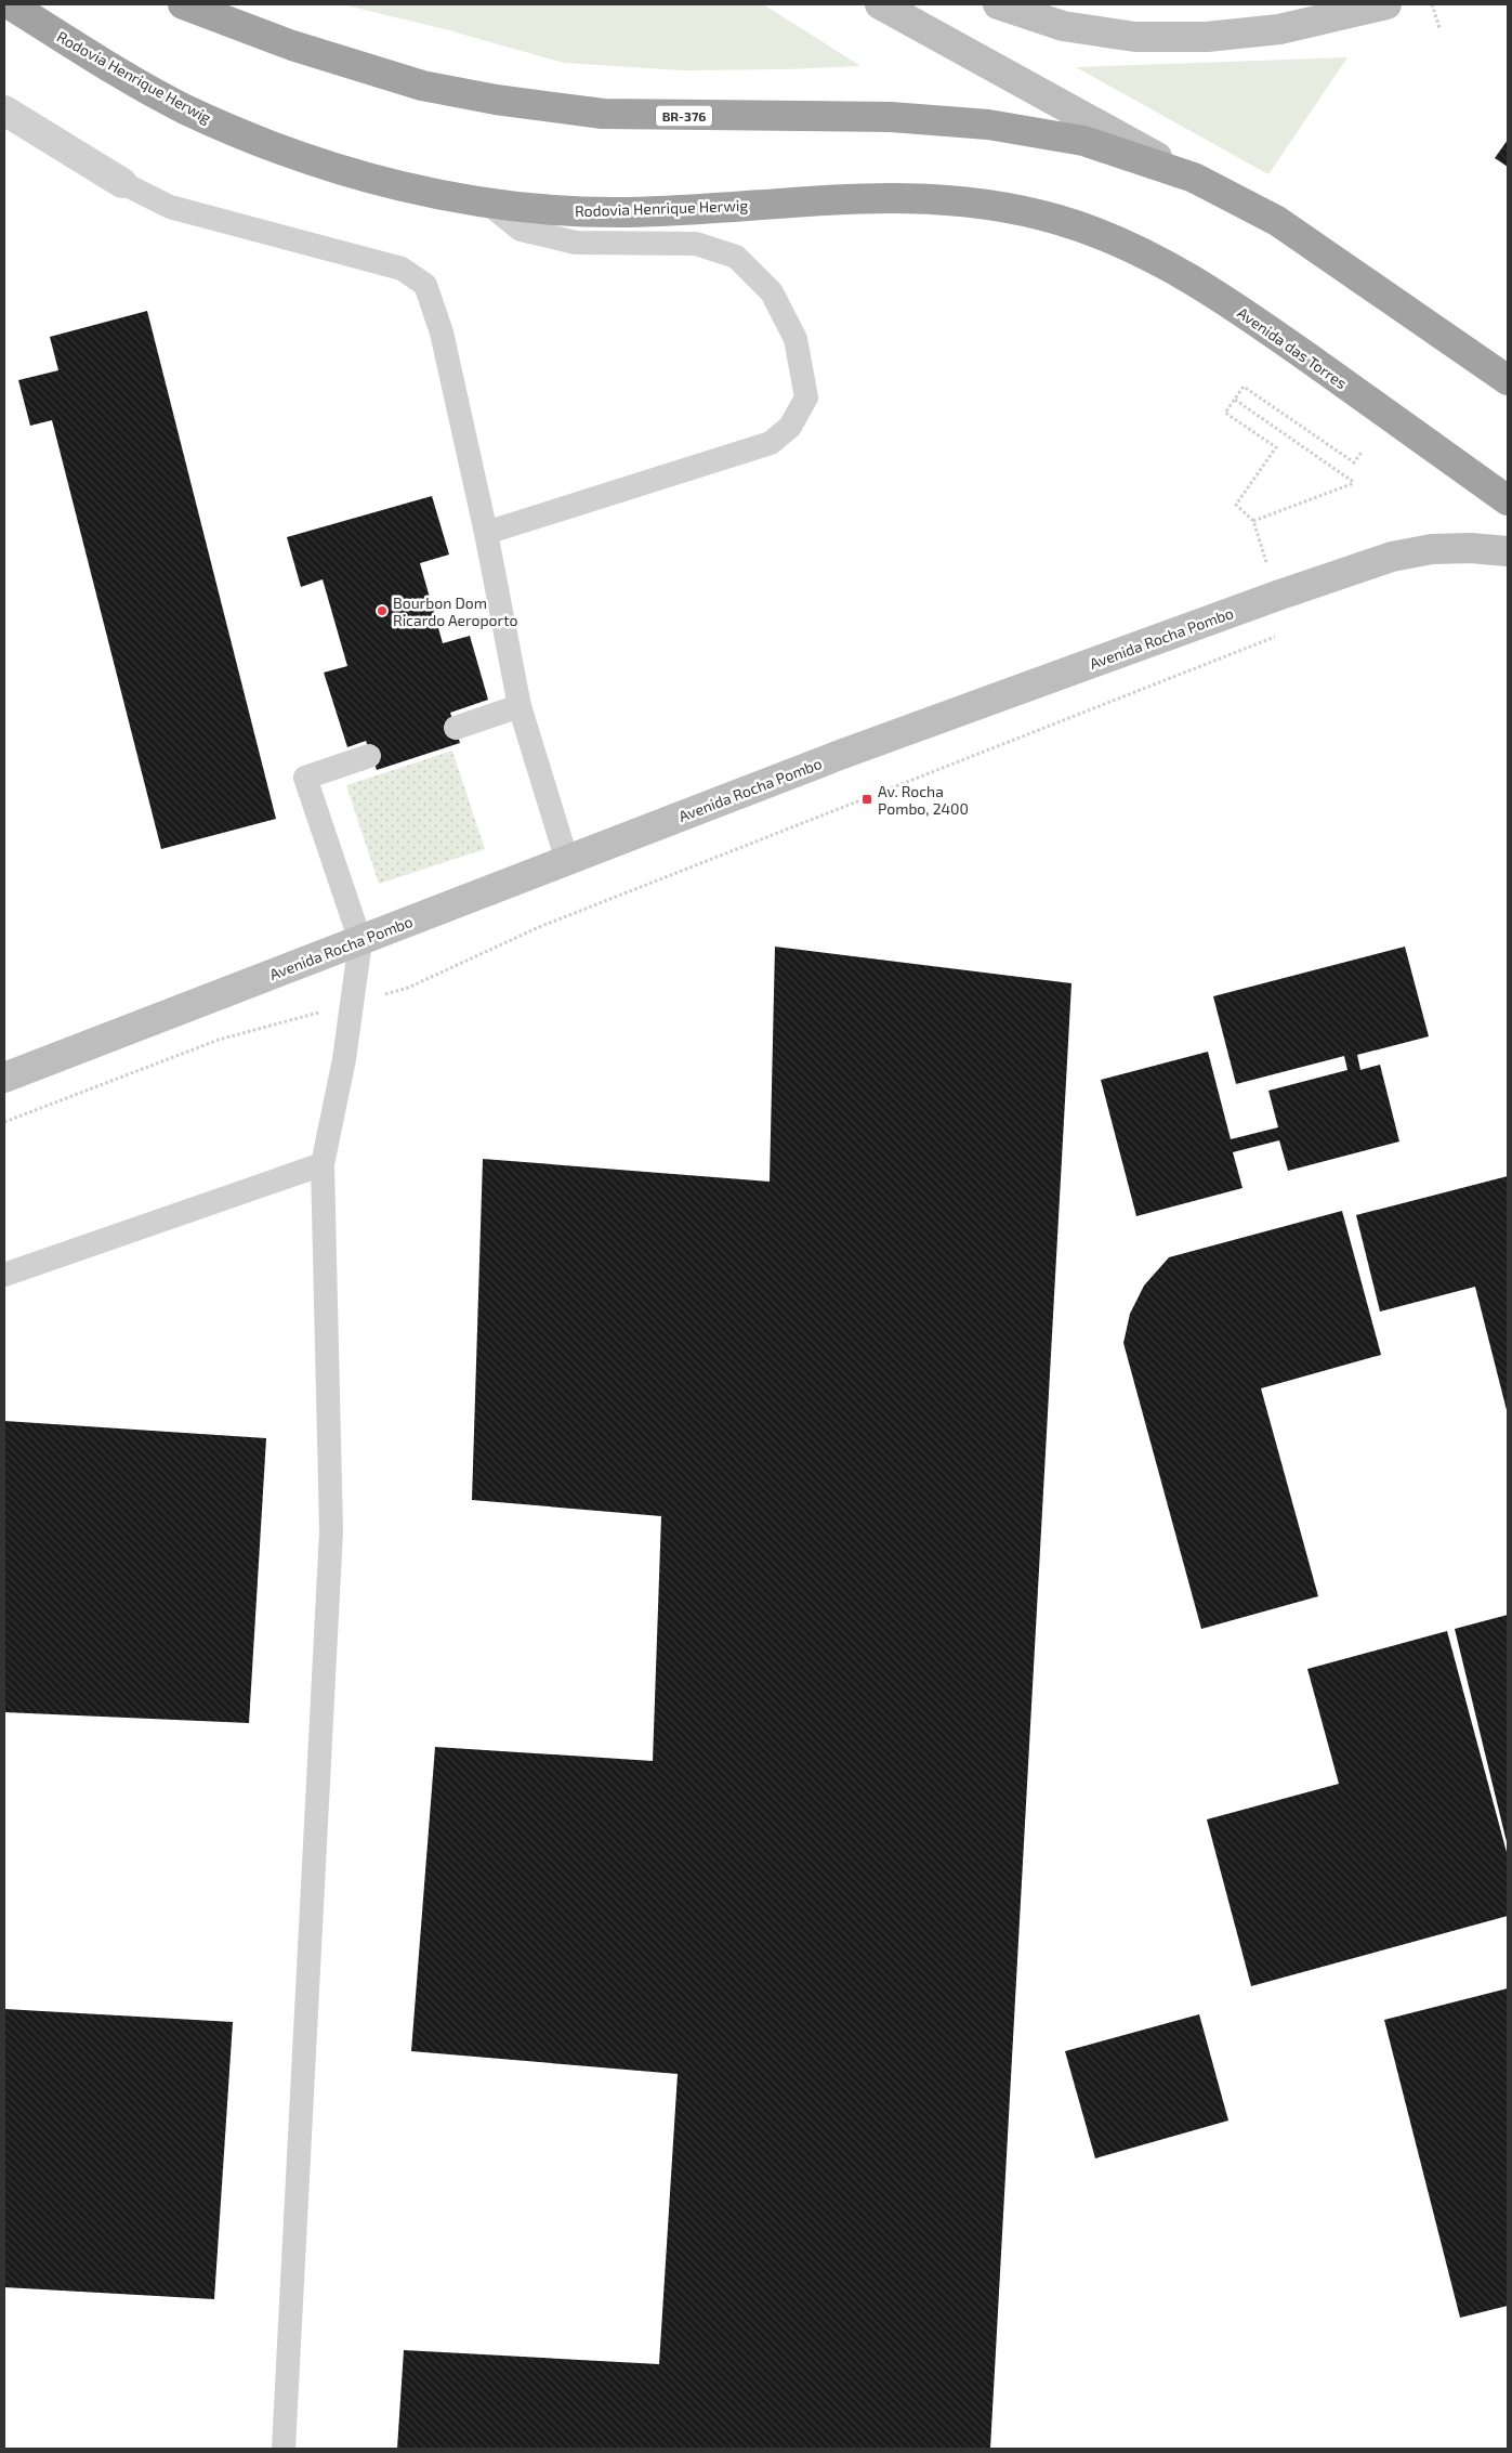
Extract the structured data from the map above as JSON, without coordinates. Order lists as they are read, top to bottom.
{
  "streets": {
    "highway": ["Rodovia Henrique Herwig", "BR-376", "Avenida das Torres"],
    "main road": ["Avenida Rocha Pombo"]
  },
  "crossings": [
    ["Rodovia Henrique Herwig", "Avenida das Torres"]
  ],
  "places": {
    "other": ["Bourbon Dom Ricardo Aeroporto"],
    "transit": ["Av. Rocha Pombo, 2400"]
  }
}
